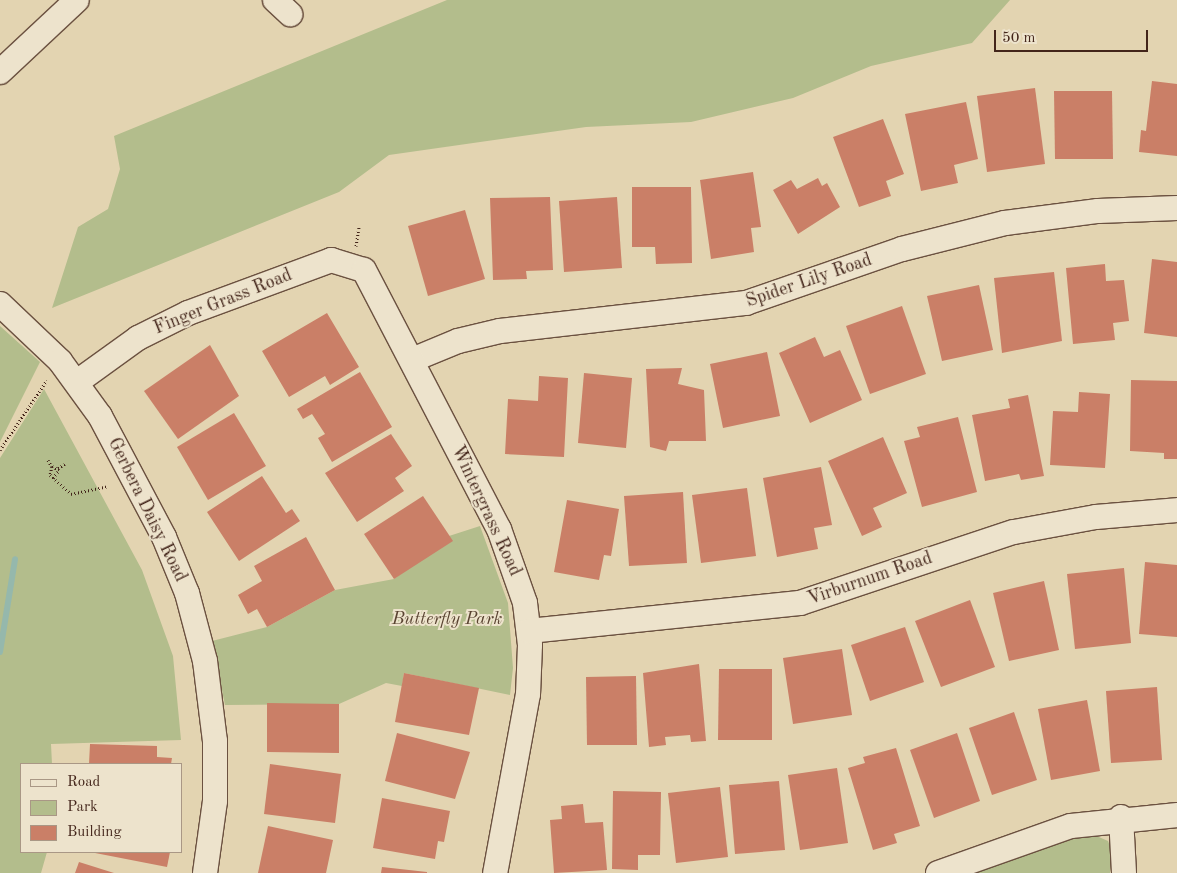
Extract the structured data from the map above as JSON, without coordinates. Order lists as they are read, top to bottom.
{
  "streets": {
    "street": [
      "Spider Lily Road",
      "Finger Grass Road",
      "Gerbera Daisy Road",
      "Wintergrass Road",
      "Virburnum Road"
    ]
  },
  "crossings": [
    ["Spider Lily Road", "Wintergrass Road"],
    ["Finger Grass Road", "Gerbera Daisy Road"],
    ["Finger Grass Road", "Wintergrass Road"],
    ["Wintergrass Road", "Virburnum Road"]
  ],
  "parks": ["Butterfly Park"],
  "legend": ["Road", "Park", "Building"],
  "scale_bar": "50 m"
}
